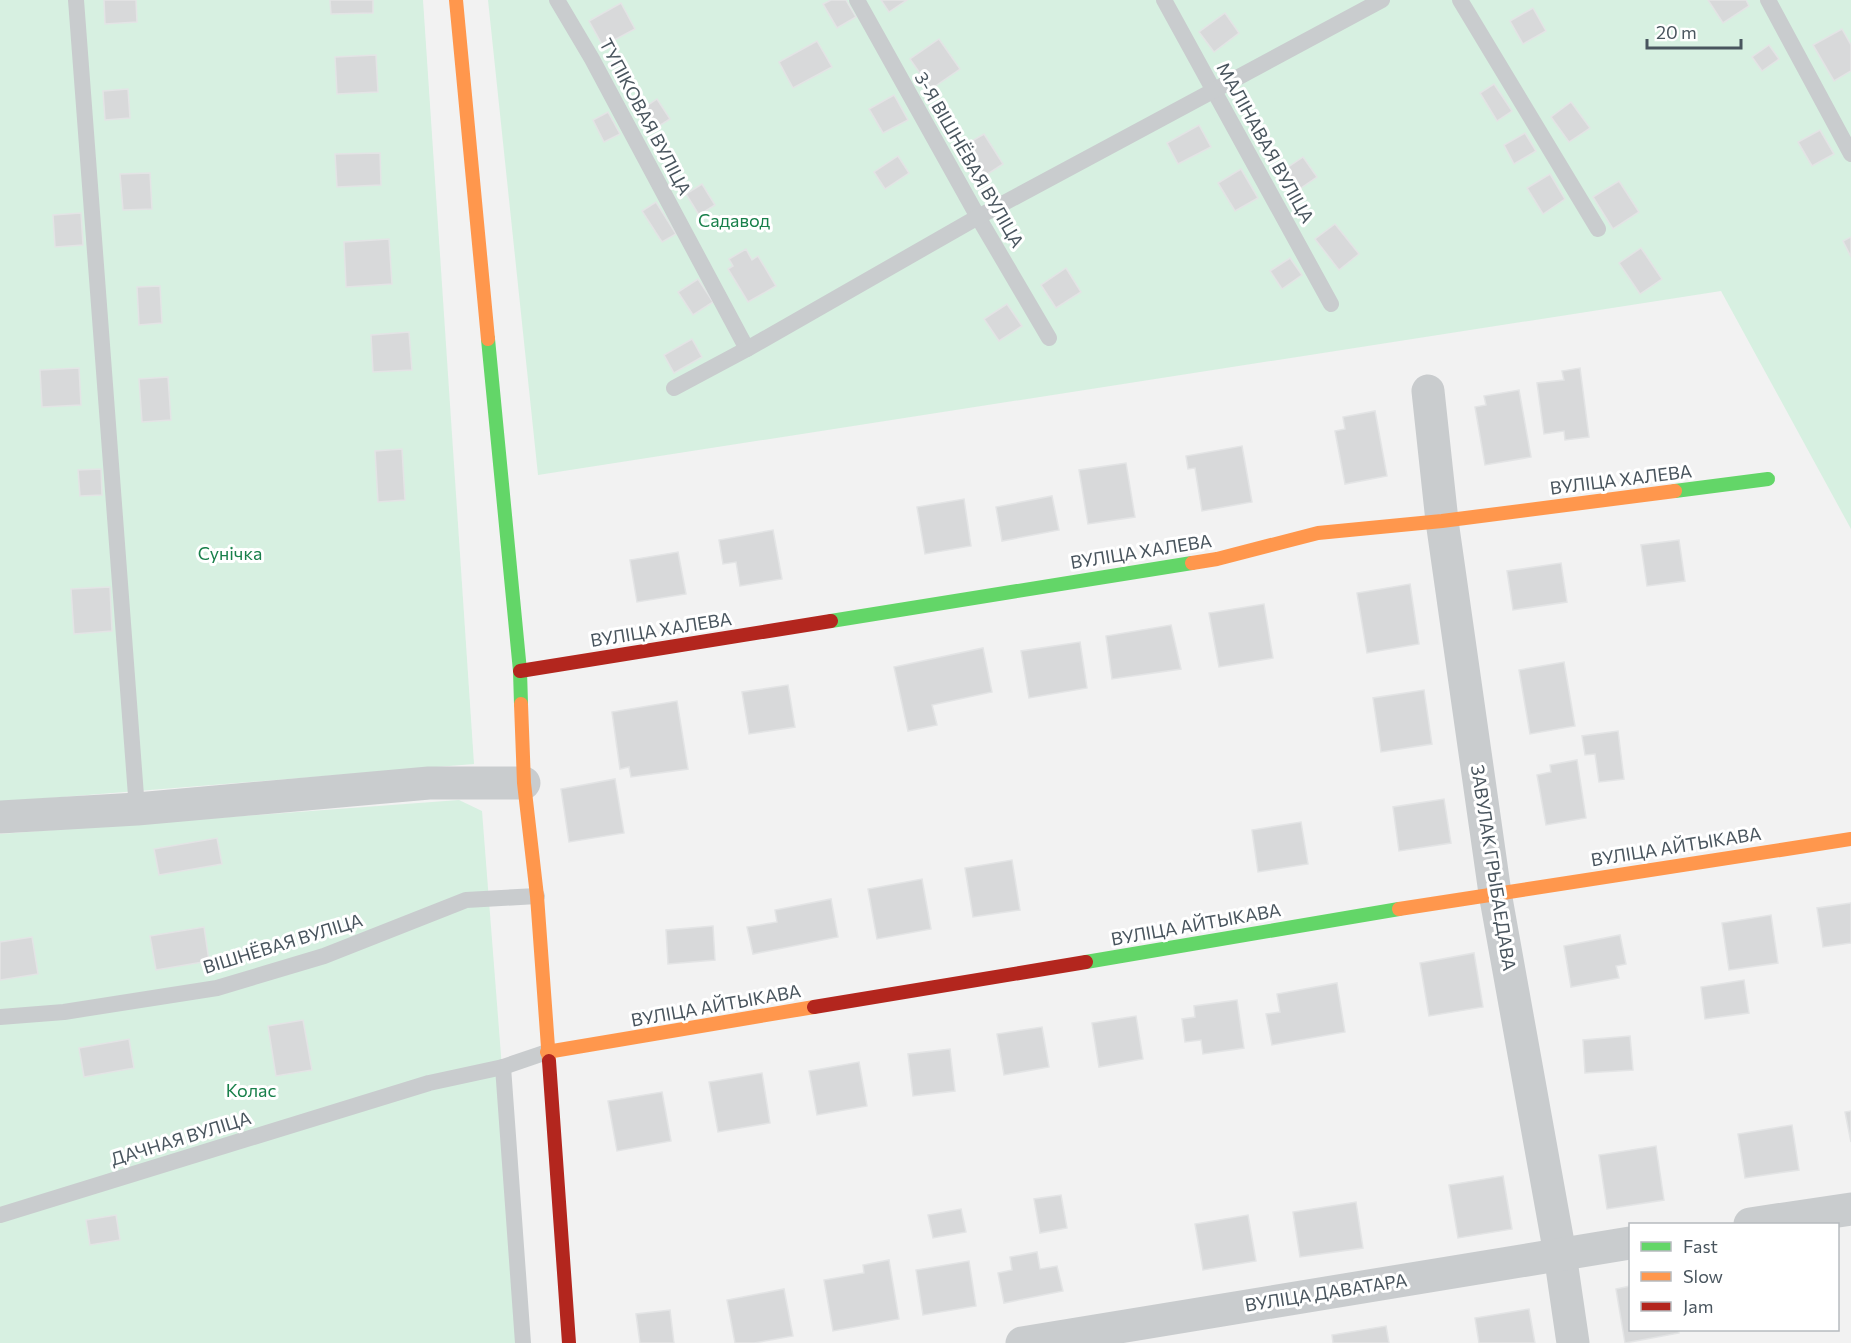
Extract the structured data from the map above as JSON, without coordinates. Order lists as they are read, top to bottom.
{
  "streets": {
    "street": [
      "ВУЛІЦА ХАЛЕВА",
      "ВУЛІЦА АЙТЫКАВА",
      "ЗАВУЛАК ГРЫБАЕДАВА",
      "ВУЛІЦА ДАВАТАРА"
    ],
    "lane": [
      "ТУПІКОВАЯ ВУЛІЦА",
      "МАЛІНАВАЯ ВУЛІЦА",
      "3-Я ВІШНЁВАЯ ВУЛІЦА",
      "ВІШНЁВАЯ ВУЛІЦА",
      "ДАЧНАЯ ВУЛІЦА"
    ]
  },
  "crossings": [
    ["ВУЛІЦА ХАЛЕВА", "ЗАВУЛАК ГРЫБАЕДАВА"],
    ["ВУЛІЦА АЙТЫКАВА", "ЗАВУЛАК ГРЫБАЕДАВА"],
    ["ВУЛІЦА АЙТЫКАВА", "ДАЧНАЯ ВУЛІЦА"],
    ["ЗАВУЛАК ГРЫБАЕДАВА", "ВУЛІЦА ДАВАТАРА"]
  ],
  "parks": ["Садавод", "Сунічка", "Колас"],
  "legend": ["Fast", "Slow", "Jam"],
  "scale_bar": "20 m"
}
